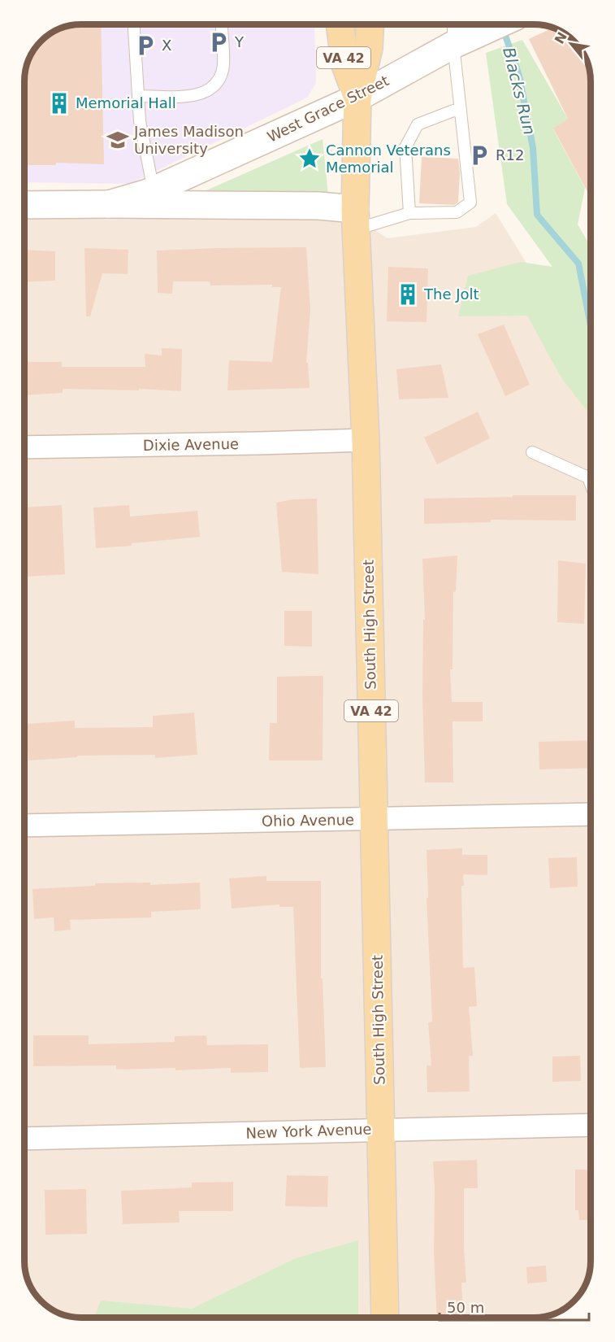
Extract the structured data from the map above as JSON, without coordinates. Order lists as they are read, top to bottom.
{
  "streets": {
    "main road": ["VA 42", "South High Street"],
    "street": [
      "West Grace Street",
      "Dixie Avenue",
      "Ohio Avenue",
      "New York Avenue"
    ]
  },
  "crossings": [
    ["VA 42", "West Grace Street"],
    ["VA 42", "South High Street"],
    ["West Grace Street", "South High Street"],
    ["Dixie Avenue", "South High Street"],
    ["South High Street", "Ohio Avenue"],
    ["South High Street", "New York Avenue"]
  ],
  "water": ["Blacks Run"],
  "places": {
    "parking": ["Y", "X", "R12"],
    "building": ["Memorial Hall", "The Jolt"],
    "school or university": ["James Madison University"],
    "place": ["Cannon Veterans Memorial"]
  },
  "scale_bar": "50 m",
  "north": "top left"
}
